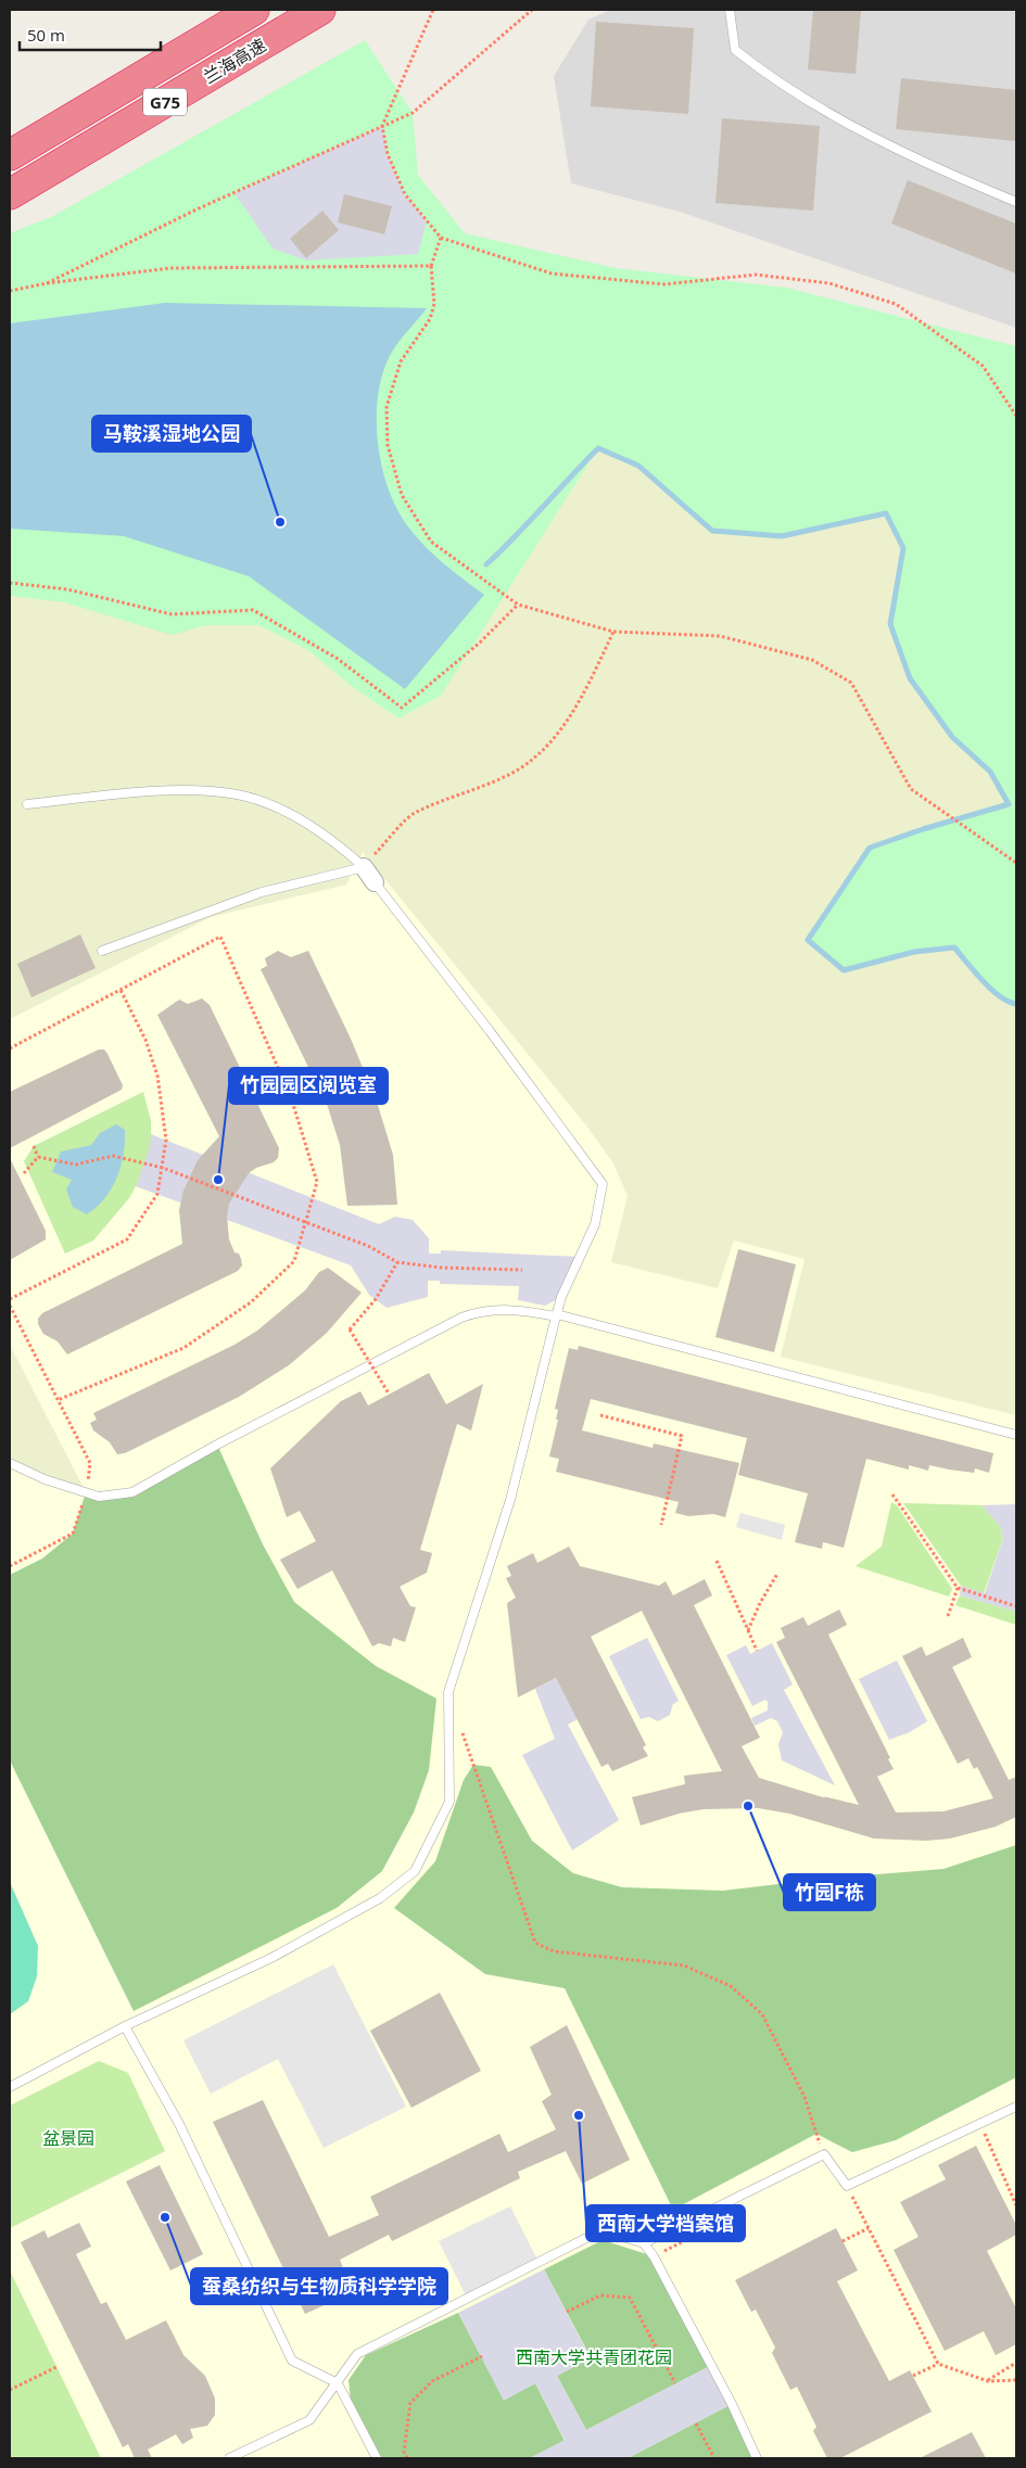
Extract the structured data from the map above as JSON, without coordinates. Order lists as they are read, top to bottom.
{
  "streets": {
    "highway": ["兰海高速", "G75"]
  },
  "parks": ["盆景园", "西南大学共青团花园"],
  "places": [
    "马鞍溪湿地公园",
    "竹园园区阅览室",
    "竹园F栋",
    "西南大学档案馆",
    "蚕桑纺织与生物质科学学院"
  ],
  "scale_bar": "50 m"
}
